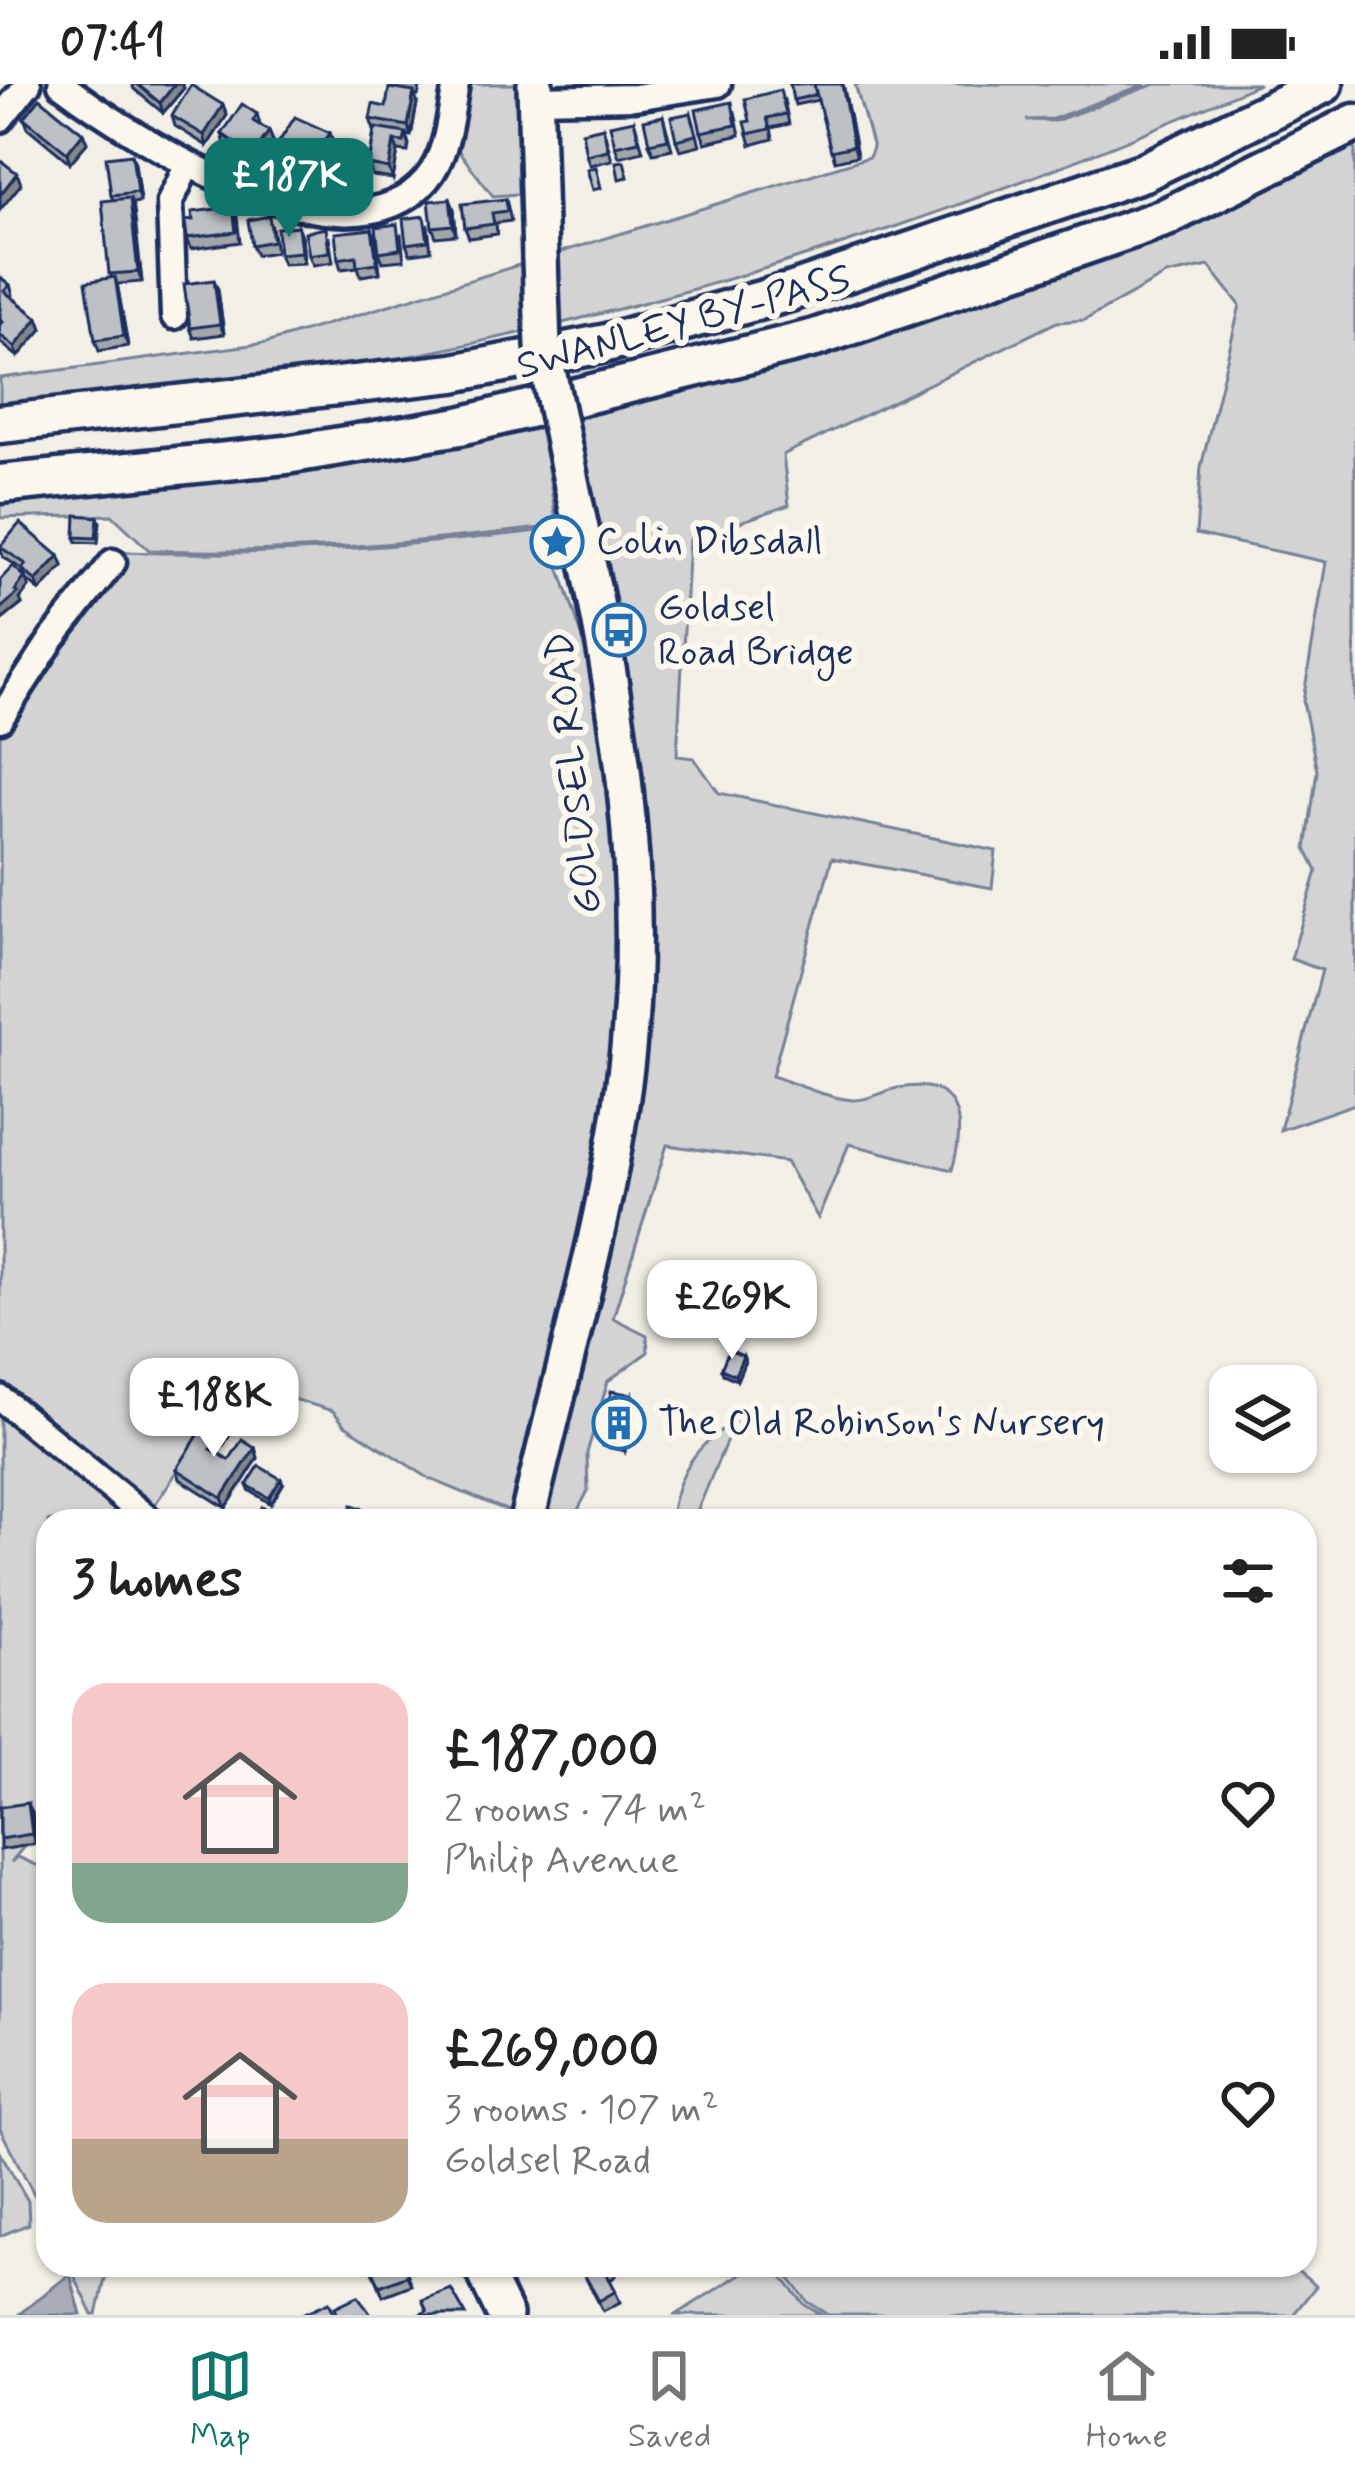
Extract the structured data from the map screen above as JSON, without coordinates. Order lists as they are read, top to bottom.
{
  "streets": {
    "highway": ["SWANLEY BY-PASS"],
    "main road": ["GOLDSEL ROAD"]
  },
  "places": {
    "place": ["Colin Dibsdall"],
    "bus stop": ["Goldsel Road Bridge"],
    "building": ["The Old Robinson's Nursery"]
  },
  "page": {
    "status": "07:41",
    "price": ["£187K", "£269K", "£188K"],
    "heading": "3 homes",
    "list": [
      {
        "name": "£187,000",
        "note": "2 rooms · 74 m² · Philip Avenue"
      },
      {
        "name": "£269,000",
        "note": "3 rooms · 107 m² · Goldsel Road"
      }
    ],
    "tabs": ["Map", "Saved", "Home"]
  }
}
